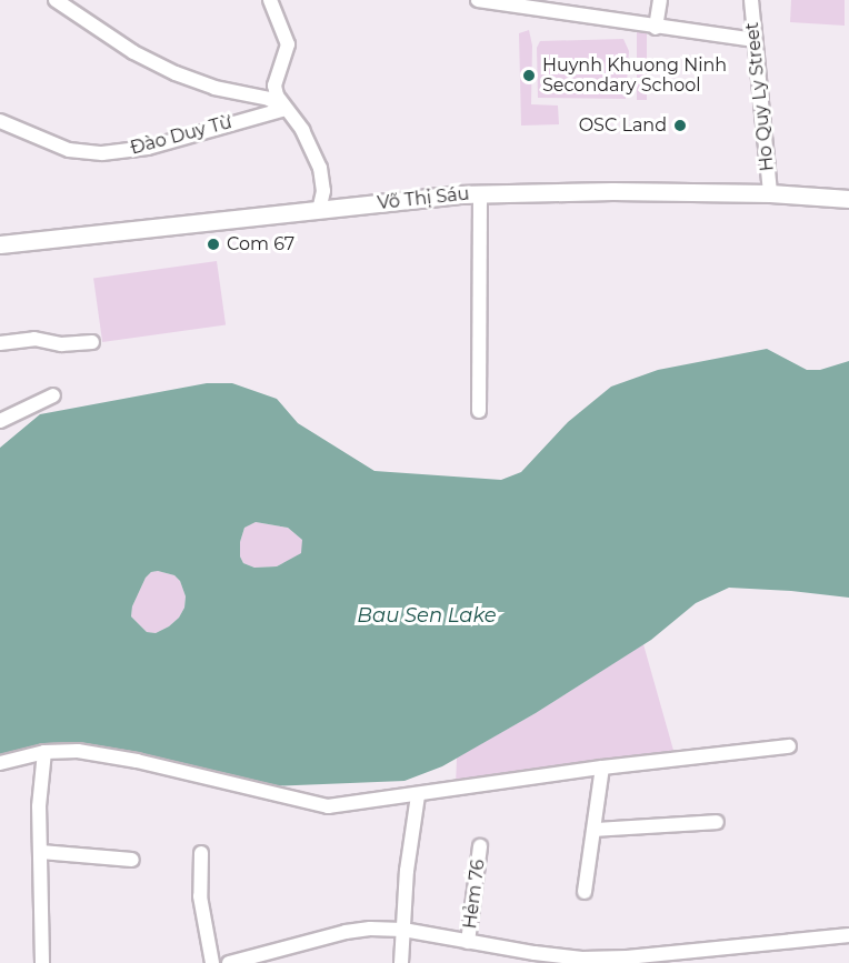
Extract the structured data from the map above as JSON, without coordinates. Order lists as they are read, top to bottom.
{
  "streets": {
    "main road": ["Võ Thị Sáu"],
    "street": ["Ho Quy Ly Street", "Đào Duy Từ", "Hẻm 76"]
  },
  "crossings": [
    ["Ho Quy Ly Street", "Võ Thị Sáu"]
  ],
  "water": ["Bau Sen Lake"],
  "places": ["Huynh Khuong Ninh Secondary School", "OSC Land", "Com 67"]
}
